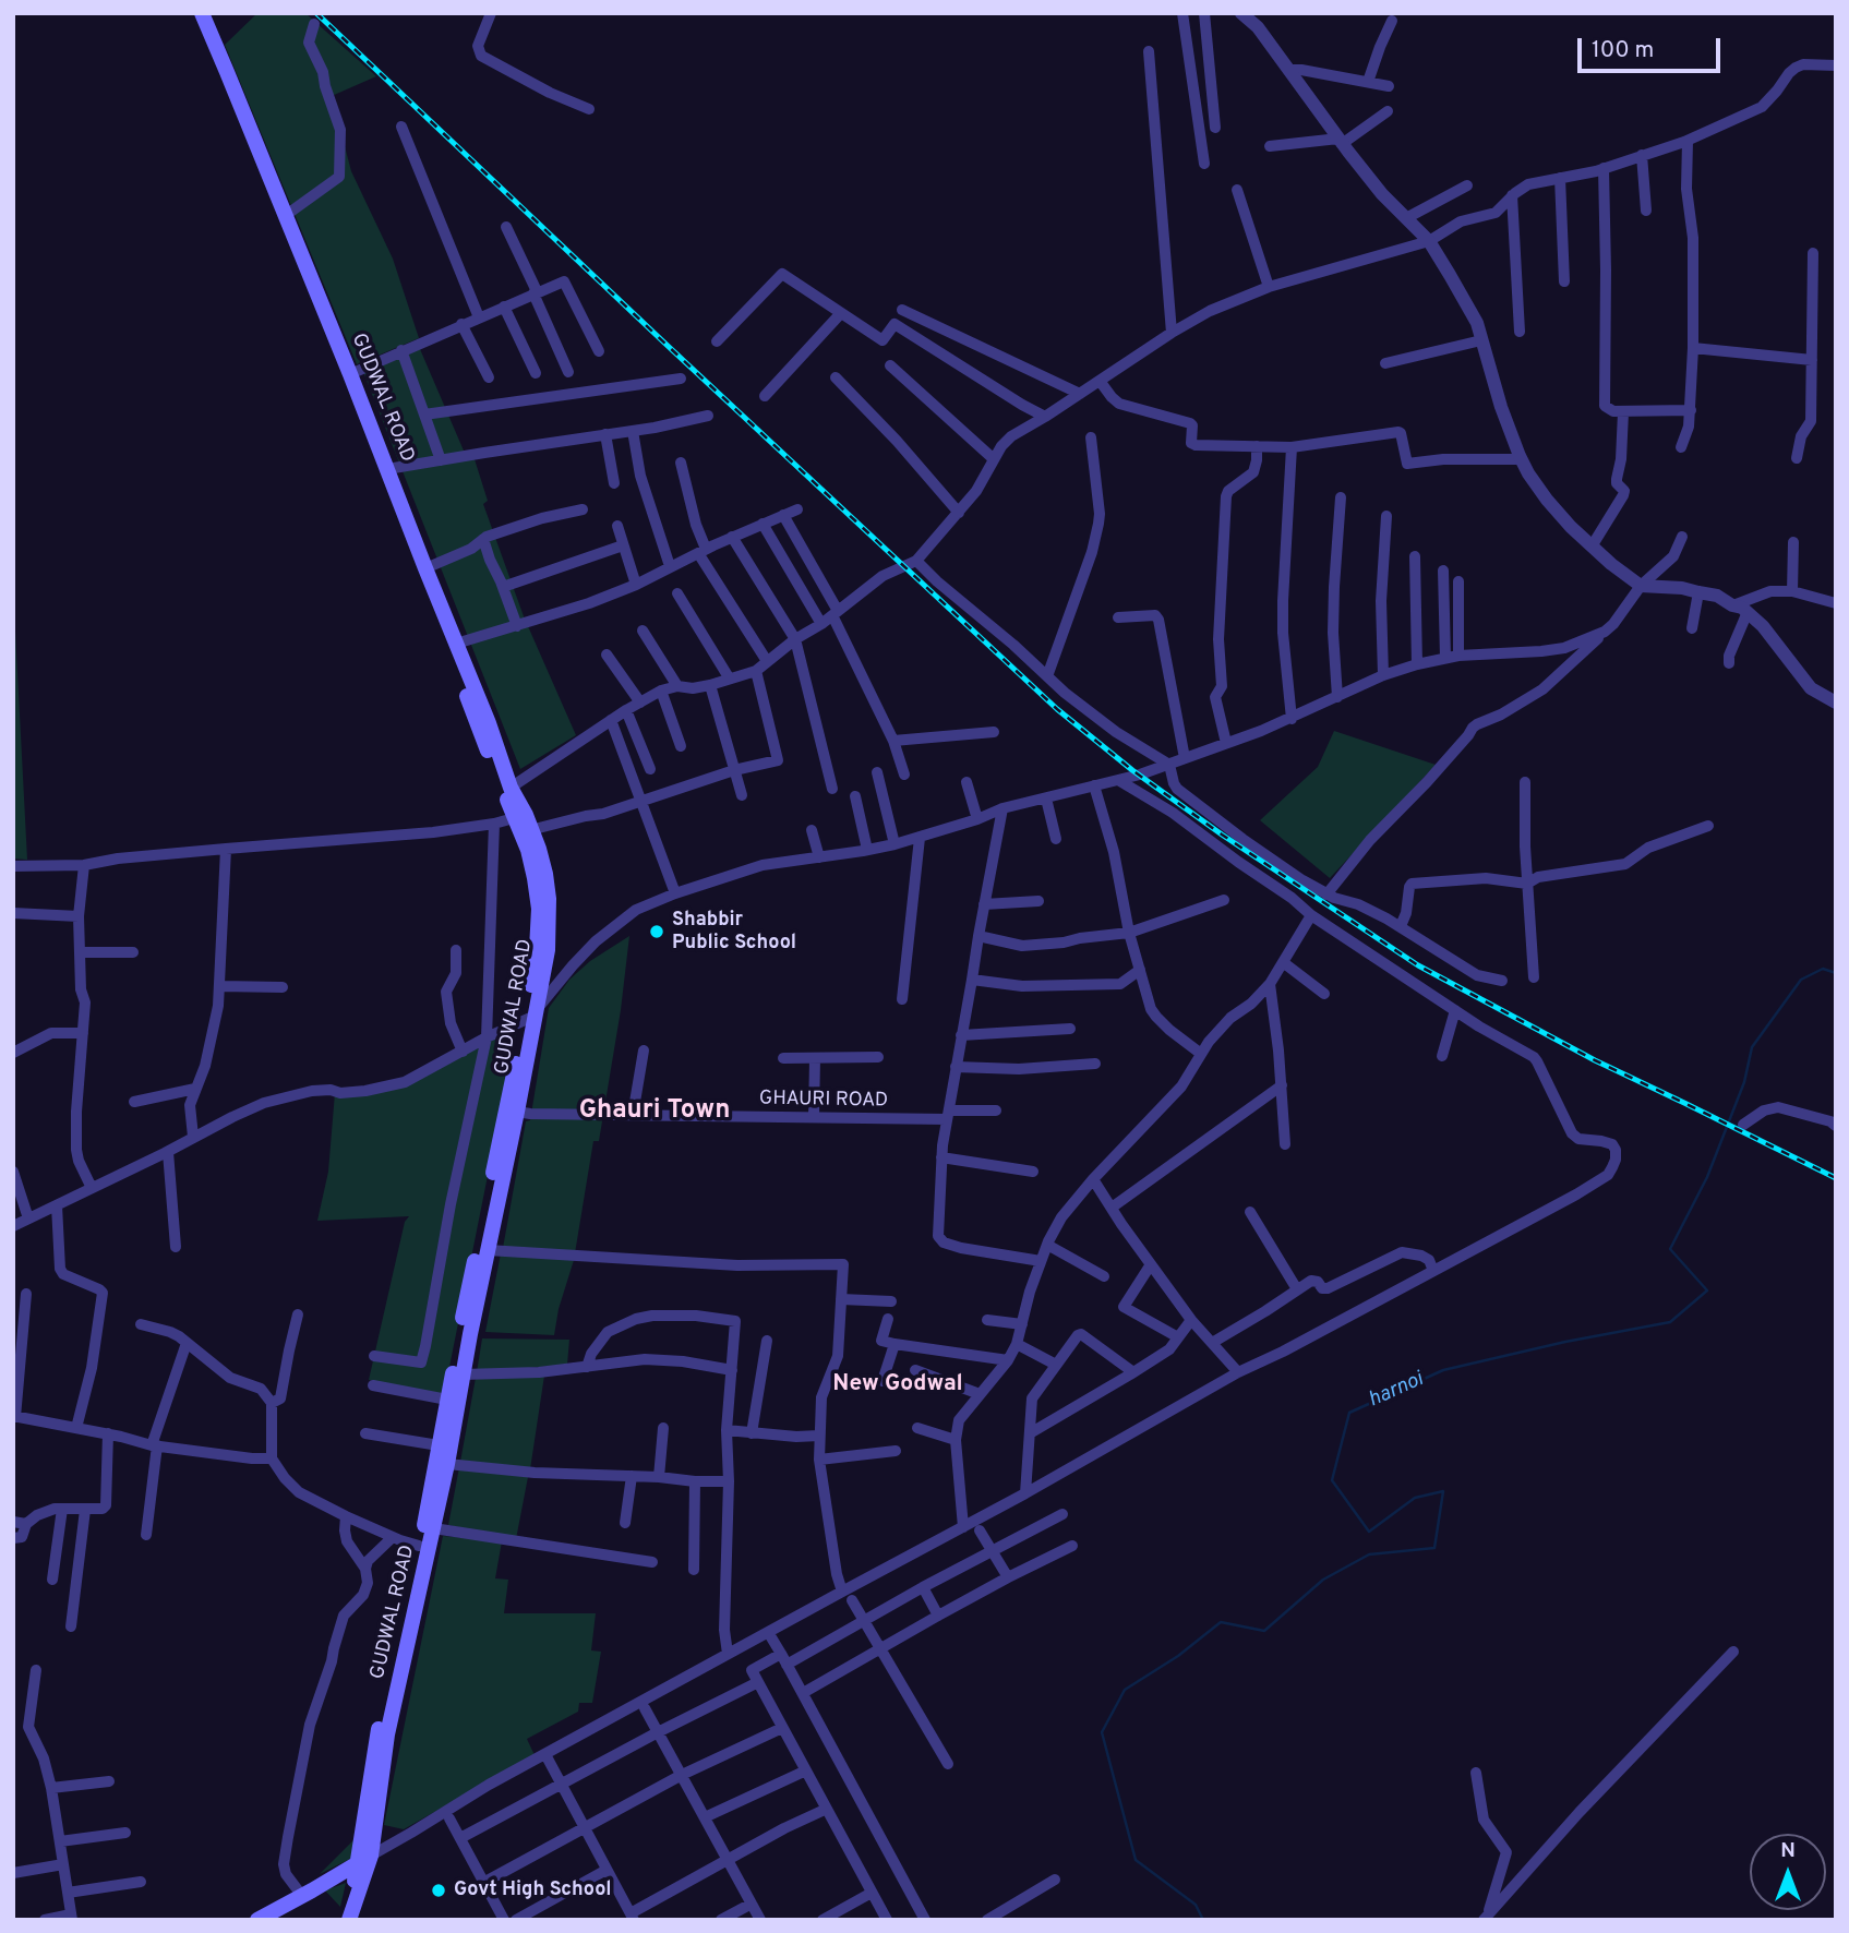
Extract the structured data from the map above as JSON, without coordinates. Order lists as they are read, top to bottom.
{
  "streets": {
    "main road": ["GUDWAL ROAD"],
    "street": ["GHAURI ROAD"]
  },
  "crossings": [
    ["GUDWAL ROAD", "GHAURI ROAD"]
  ],
  "districts": ["Ghauri Town", "New Godwal"],
  "water": ["harnoi"],
  "places": ["Shabbir Public School", "Govt High School"],
  "scale_bar": "100 m",
  "north": "top"
}
